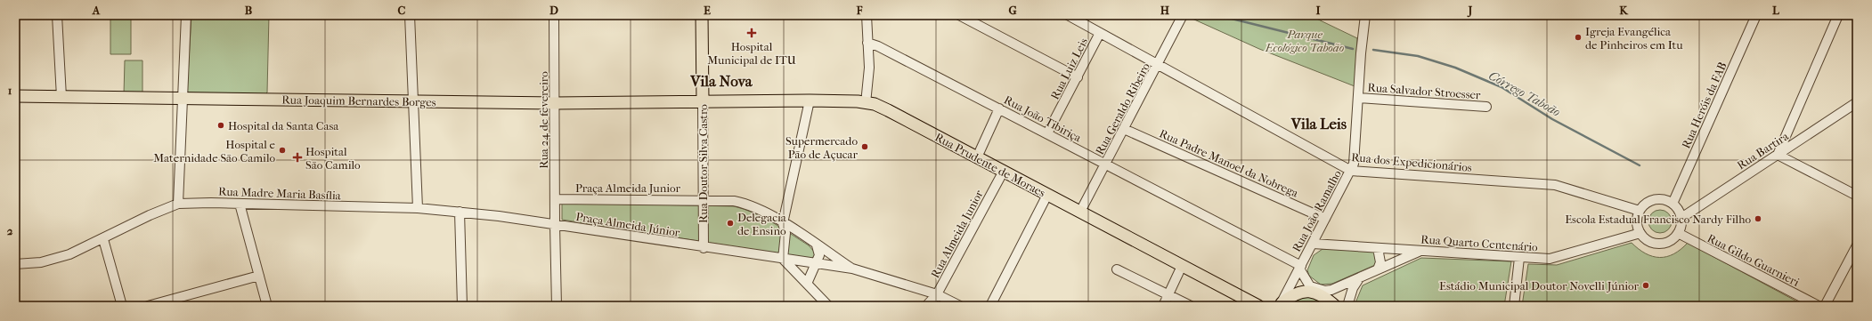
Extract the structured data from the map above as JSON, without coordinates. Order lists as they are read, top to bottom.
{
  "streets": {
    "main road": ["Rua Joaquim Bernardes Borges", "Rua Doutor Silva Castro", "Rua Prudente de Moraes"],
    "street": [
      "Rua Luiz Leis",
      "Rua Salvador Stroesser",
      "Rua Heróis da FAB",
      "Rua Geraldo Ribeiro",
      "Rua João Tibiriça",
      "Rua 24 de fevereiro",
      "Rua Bartira",
      "Rua dos Expedicionários",
      "Rua Padre Manoel da Nobrega",
      "Praça Almeida Junior",
      "Rua Madre Maria Basília",
      "Rua João Ramalho",
      "Praça Almeida Júnior",
      "Rua Almeida Junior",
      "Rua Quarto Centenário",
      "Rua Gildo Guarnieri"
    ]
  },
  "crossings": [
    ["Rua Luiz Leis", "Rua João Tibiriça"],
    ["Rua Luiz Leis", "Rua dos Expedicionários"],
    ["Rua Salvador Stroesser", "Rua João Ramalho"],
    ["Rua Joaquim Bernardes Borges", "Rua 24 de fevereiro"],
    ["Rua Joaquim Bernardes Borges", "Rua Doutor Silva Castro"],
    ["Rua Joaquim Bernardes Borges", "Rua Prudente de Moraes"],
    ["Rua Heróis da FAB", "Rua Bartira"],
    ["Rua Heróis da FAB", "Rua dos Expedicionários"],
    ["Rua Heróis da FAB", "Rua Quarto Centenário"],
    ["Rua Heróis da FAB", "Rua Gildo Guarnieri"],
    ["Rua Geraldo Ribeiro", "Rua João Tibiriça"],
    ["Rua Geraldo Ribeiro", "Rua dos Expedicionários"],
    ["Rua Geraldo Ribeiro", "Rua Padre Manoel da Nobrega"],
    ["Rua Geraldo Ribeiro", "Rua Prudente de Moraes"],
    ["Rua João Tibiriça", "Rua João Ramalho"],
    ["Rua 24 de fevereiro", "Praça Almeida Junior"],
    ["Rua 24 de fevereiro", "Rua Madre Maria Basília"],
    ["Rua 24 de fevereiro", "Praça Almeida Júnior"],
    ["Rua Bartira", "Rua dos Expedicionários"],
    ["Rua Bartira", "Rua Quarto Centenário"],
    ["Rua Bartira", "Rua Gildo Guarnieri"],
    ["Rua dos Expedicionários", "Rua João Ramalho"],
    ["Rua dos Expedicionários", "Rua Quarto Centenário"],
    ["Rua dos Expedicionários", "Rua Gildo Guarnieri"],
    ["Rua Padre Manoel da Nobrega", "Rua João Ramalho"],
    ["Rua Doutor Silva Castro", "Rua Prudente de Moraes"],
    ["Rua Doutor Silva Castro", "Praça Almeida Junior"],
    ["Rua Doutor Silva Castro", "Praça Almeida Júnior"],
    ["Rua Prudente de Moraes", "Rua Almeida Junior"],
    ["Praça Almeida Junior", "Praça Almeida Júnior"],
    ["Rua Madre Maria Basília", "Praça Almeida Júnior"],
    ["Rua João Ramalho", "Rua Quarto Centenário"],
    ["Rua Quarto Centenário", "Rua Gildo Guarnieri"]
  ],
  "districts": ["Vila Nova", "Vila Leis"],
  "water": ["Córrego Taboão"],
  "parks": ["Parque Ecológico Taboão"],
  "places": {
    "health": ["Hospital Municipal de ITU", "Hospital São Camilo"],
    "other": [
      "Igreja Evangélica de Pinheiros em Itu",
      "Hospital da Santa Casa",
      "Supermercado Pão de Açucar",
      "Hospital e Maternidade São Camilo",
      "Escola Estadual Francisco Nardy Filho",
      "Delegacia de Ensino",
      "Estádio Municipal Doutor Novelli Júnior"
    ]
  },
  "grid": {
    "columns": [
      "A",
      "B",
      "C",
      "D",
      "E",
      "F",
      "G",
      "H",
      "I",
      "J",
      "K",
      "L"
    ],
    "rows": ["1", "2"]
  }
}
